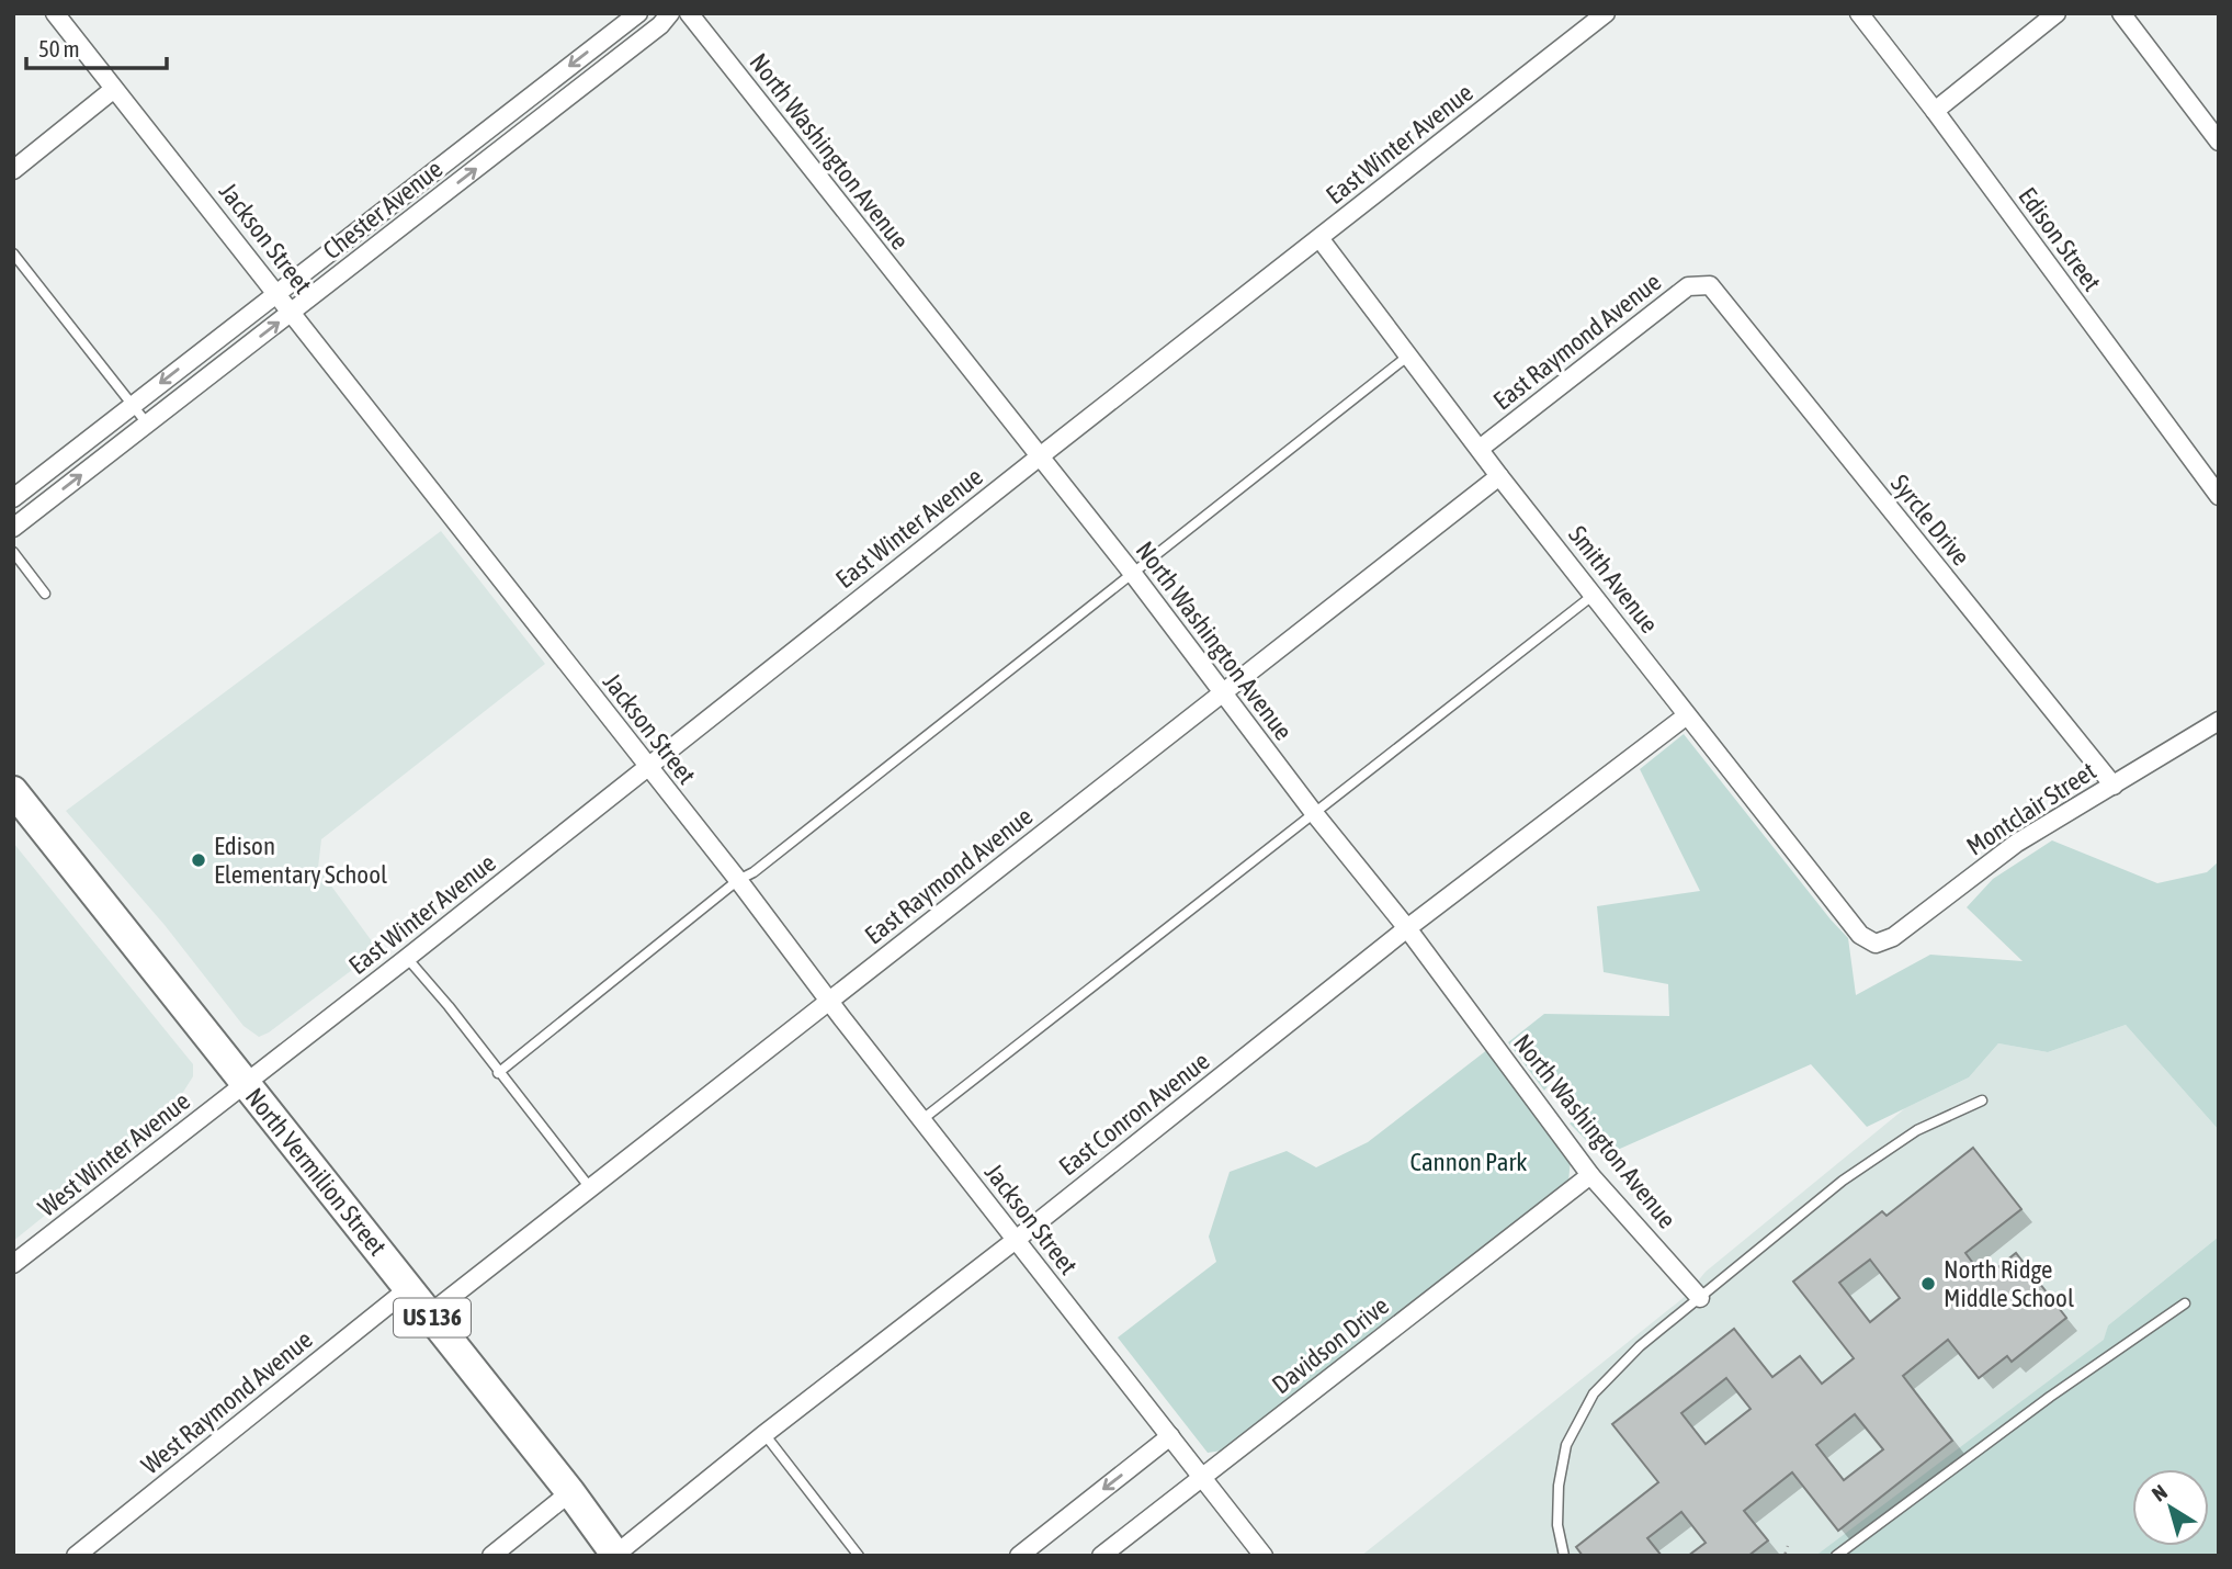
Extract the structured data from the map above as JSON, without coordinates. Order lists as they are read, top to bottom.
{
  "streets": {
    "main road": ["North Vermilion Street", "US 136"],
    "street": [
      "East Winter Avenue",
      "North Washington Avenue",
      "Chester Avenue",
      "Jackson Street",
      "Edison Street",
      "East Raymond Avenue",
      "Syrcle Drive",
      "Smith Avenue",
      "Montclair Street",
      "East Conron Avenue",
      "West Winter Avenue",
      "Davidson Drive",
      "West Raymond Avenue"
    ]
  },
  "crossings": [
    ["East Winter Avenue", "North Washington Avenue"],
    ["East Winter Avenue", "Jackson Street"],
    ["East Winter Avenue", "Smith Avenue"],
    ["East Winter Avenue", "West Winter Avenue"],
    ["East Winter Avenue", "North Vermilion Street"],
    ["North Washington Avenue", "East Raymond Avenue"],
    ["North Washington Avenue", "East Conron Avenue"],
    ["North Washington Avenue", "Davidson Drive"],
    ["Chester Avenue", "Jackson Street"],
    ["Jackson Street", "East Raymond Avenue"],
    ["Jackson Street", "East Conron Avenue"],
    ["Jackson Street", "Davidson Drive"],
    ["East Raymond Avenue", "Syrcle Drive"],
    ["East Raymond Avenue", "Smith Avenue"],
    ["East Raymond Avenue", "North Vermilion Street"],
    ["Syrcle Drive", "Montclair Street"],
    ["Smith Avenue", "Montclair Street"],
    ["Smith Avenue", "East Conron Avenue"],
    ["East Conron Avenue", "North Vermilion Street"],
    ["West Winter Avenue", "North Vermilion Street"],
    ["North Vermilion Street", "West Raymond Avenue"]
  ],
  "parks": ["Cannon Park"],
  "places": ["Edison Elementary School", "North Ridge Middle School"],
  "scale_bar": "50 m",
  "north": "top left"
}
